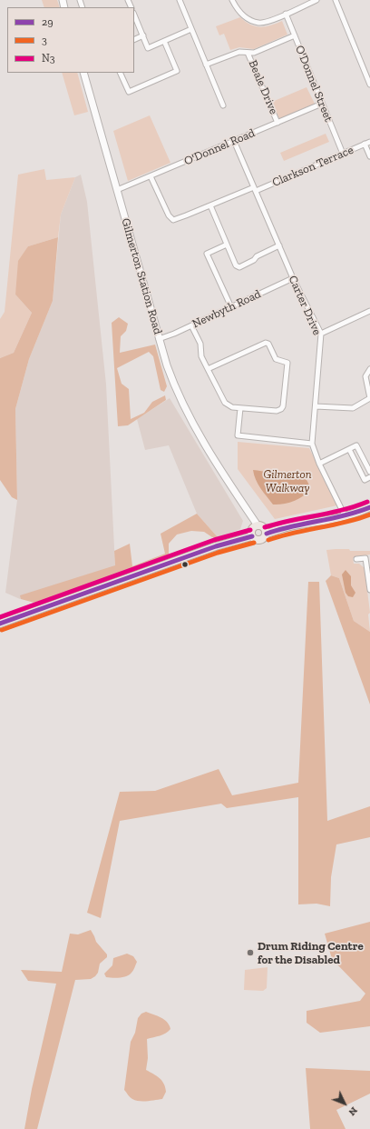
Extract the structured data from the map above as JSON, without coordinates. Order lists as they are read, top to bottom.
{
  "streets": {
    "street": [
      "O'Donnel Street",
      "Beale Drive",
      "O'Donnel Road",
      "Clarkson Terrace",
      "Gilmerton Station Road",
      "Carter Drive",
      "Newbyth Road"
    ]
  },
  "crossings": [
    ["O'Donnel Street", "O'Donnel Road"],
    ["O'Donnel Street", "Clarkson Terrace"],
    ["Beale Drive", "O'Donnel Road"],
    ["O'Donnel Road", "Clarkson Terrace"],
    ["O'Donnel Road", "Gilmerton Station Road"],
    ["O'Donnel Road", "Carter Drive"],
    ["Clarkson Terrace", "Carter Drive"],
    ["Gilmerton Station Road", "Newbyth Road"],
    ["Carter Drive", "Newbyth Road"]
  ],
  "parks": ["Gilmerton Walkway"],
  "places": ["Drum Riding Centre for the Disabled"],
  "lines": ["transit line N3", "transit line 29", "transit line 3"],
  "legend": ["29", "3", "N3"],
  "north": "bottom right"
}
